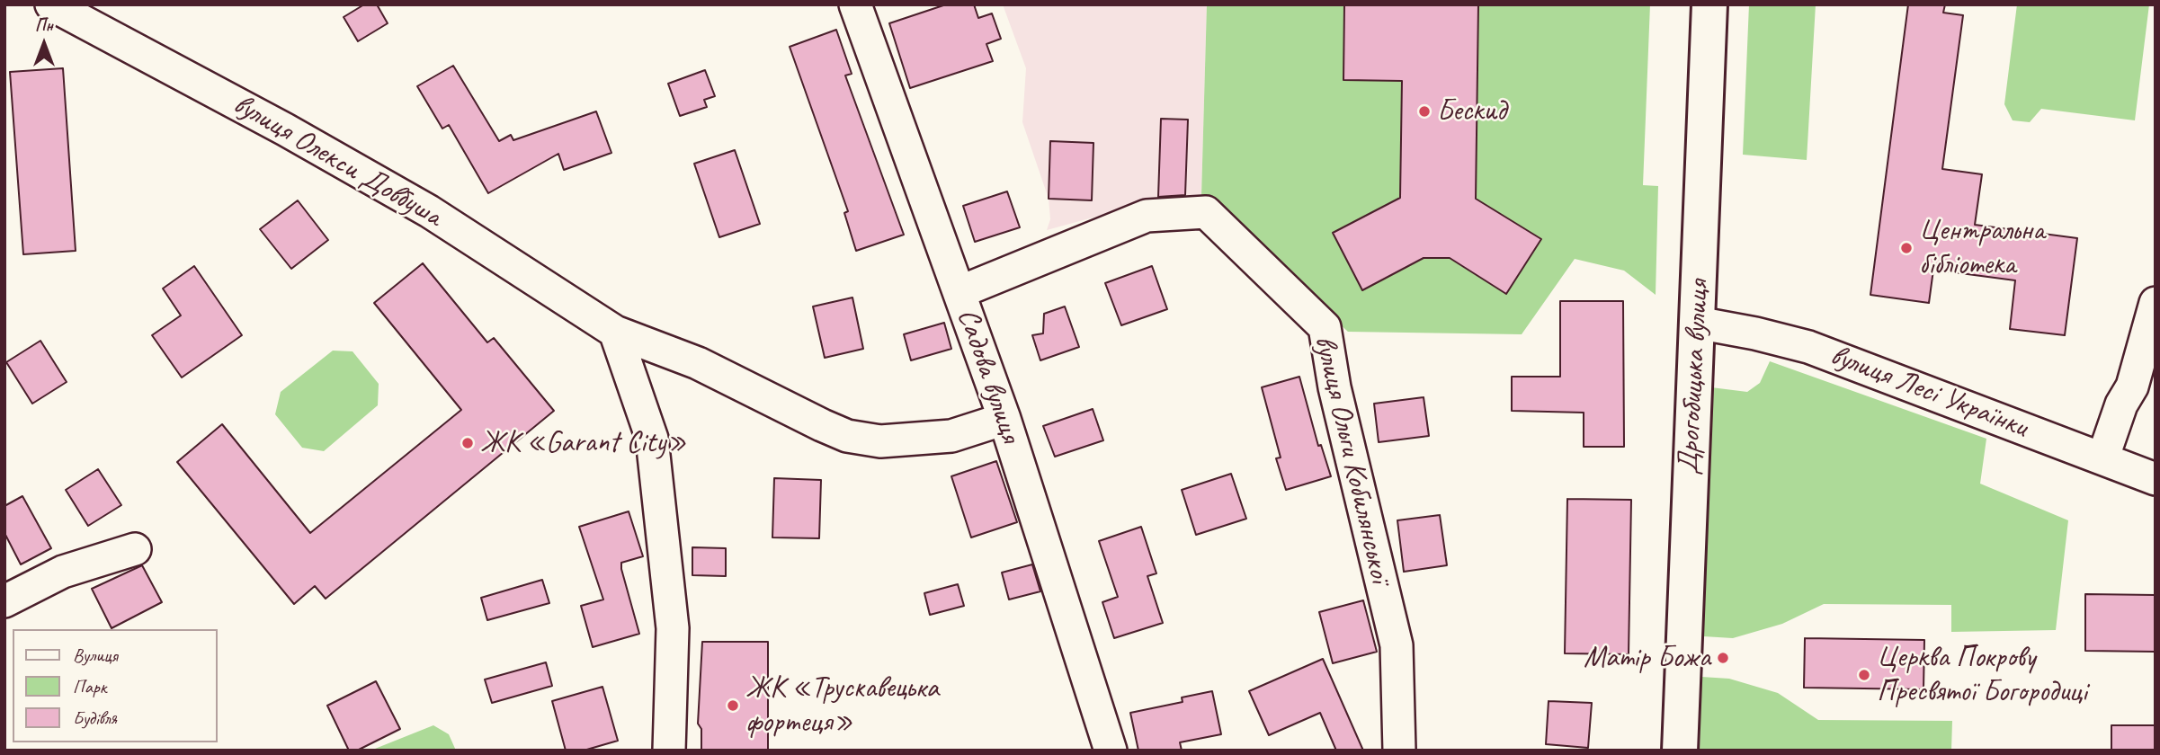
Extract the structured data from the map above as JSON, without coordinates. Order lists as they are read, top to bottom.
{
  "streets": {
    "street": [
      "вулиця Олекси Довбуша",
      "Садова вулиця",
      "Дрогобицька вулиця",
      "вулиця Лесі Українки",
      "вулиця Ольги Кобилянської"
    ]
  },
  "crossings": [
    ["вулиця Олекси Довбуша", "Садова вулиця"],
    ["Садова вулиця", "вулиця Ольги Кобилянської"],
    ["Дрогобицька вулиця", "вулиця Лесі Українки"]
  ],
  "places": [
    "Бескид",
    "Центральна бібліотека",
    "ЖК «Garant City»",
    "Матір Божа",
    "Церква Покрову Пресвятої Богородиці",
    "ЖК «Трускавецька фортеця»"
  ],
  "legend": ["Вулиця", "Парк", "Будівля"],
  "north": "top"
}
